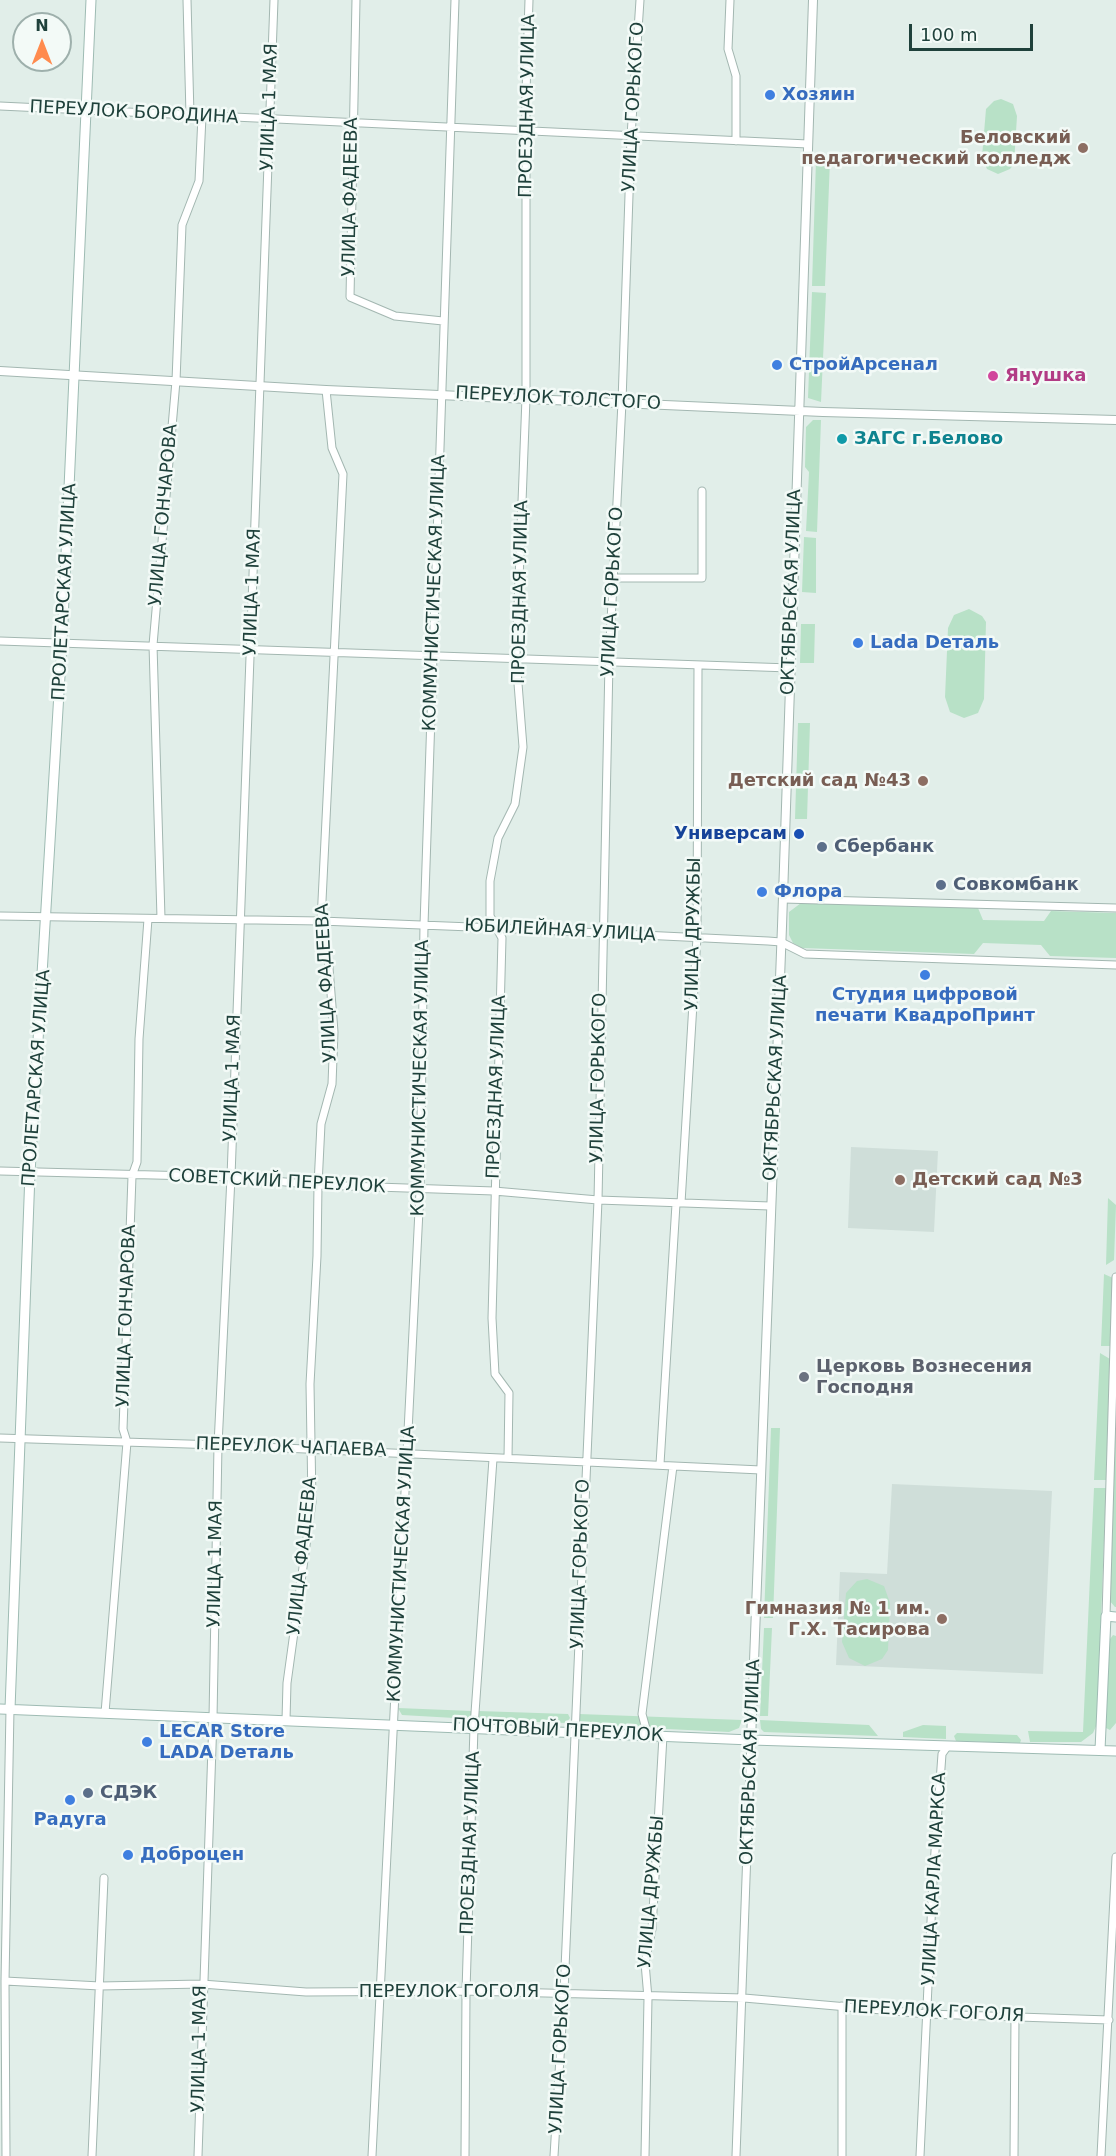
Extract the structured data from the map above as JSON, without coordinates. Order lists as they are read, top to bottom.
{
  "streets": {
    "main road": ["ПРОЛЕТАРСКАЯ УЛИЦА", "ПОЧТОВЫЙ ПЕРЕУЛОК"],
    "street": [
      "ПРОЕЗДНАЯ УЛИЦА",
      "УЛИЦА 1 МАЯ",
      "УЛИЦА ГОРЬКОГО",
      "ПЕРЕУЛОК БОРОДИНА",
      "УЛИЦА ФАДЕЕВА",
      "ПЕРЕУЛОК ТОЛСТОГО",
      "УЛИЦА ГОНЧАРОВА",
      "ОКТЯБРЬСКАЯ УЛИЦА",
      "КОММУНИСТИЧЕСКАЯ УЛИЦА",
      "ЮБИЛЕЙНАЯ УЛИЦА",
      "УЛИЦА ДРУЖБЫ",
      "СОВЕТСКИЙ ПЕРЕУЛОК",
      "ПЕРЕУЛОК ЧАПАЕВА",
      "УЛИЦА КАРЛА МАРКСА",
      "ПЕРЕУЛОК ГОГОЛЯ"
    ]
  },
  "crossings": [
    ["ПРОЕЗДНАЯ УЛИЦА", "ПЕРЕУЛОК БОРОДИНА"],
    ["ПРОЕЗДНАЯ УЛИЦА", "ПЕРЕУЛОК ТОЛСТОГО"],
    ["ПРОЕЗДНАЯ УЛИЦА", "ЮБИЛЕЙНАЯ УЛИЦА"],
    ["ПРОЕЗДНАЯ УЛИЦА", "СОВЕТСКИЙ ПЕРЕУЛОК"],
    ["ПРОЕЗДНАЯ УЛИЦА", "ПЕРЕУЛОК ЧАПАЕВА"],
    ["ПРОЕЗДНАЯ УЛИЦА", "ПОЧТОВЫЙ ПЕРЕУЛОК"],
    ["ПРОЕЗДНАЯ УЛИЦА", "ПЕРЕУЛОК ГОГОЛЯ"],
    ["УЛИЦА 1 МАЯ", "ПЕРЕУЛОК БОРОДИНА"],
    ["УЛИЦА 1 МАЯ", "ПЕРЕУЛОК ТОЛСТОГО"],
    ["УЛИЦА 1 МАЯ", "ЮБИЛЕЙНАЯ УЛИЦА"],
    ["УЛИЦА 1 МАЯ", "СОВЕТСКИЙ ПЕРЕУЛОК"],
    ["УЛИЦА 1 МАЯ", "ПЕРЕУЛОК ЧАПАЕВА"],
    ["УЛИЦА 1 МАЯ", "ПОЧТОВЫЙ ПЕРЕУЛОК"],
    ["УЛИЦА 1 МАЯ", "ПЕРЕУЛОК ГОГОЛЯ"],
    ["УЛИЦА ГОРЬКОГО", "ПЕРЕУЛОК БОРОДИНА"],
    ["УЛИЦА ГОРЬКОГО", "ПЕРЕУЛОК ТОЛСТОГО"],
    ["УЛИЦА ГОРЬКОГО", "ЮБИЛЕЙНАЯ УЛИЦА"],
    ["УЛИЦА ГОРЬКОГО", "СОВЕТСКИЙ ПЕРЕУЛОК"],
    ["УЛИЦА ГОРЬКОГО", "ПЕРЕУЛОК ЧАПАЕВА"],
    ["УЛИЦА ГОРЬКОГО", "ПОЧТОВЫЙ ПЕРЕУЛОК"],
    ["УЛИЦА ГОРЬКОГО", "ПЕРЕУЛОК ГОГОЛЯ"],
    ["ПЕРЕУЛОК БОРОДИНА", "УЛИЦА ФАДЕЕВА"],
    ["ПЕРЕУЛОК БОРОДИНА", "УЛИЦА ГОНЧАРОВА"],
    ["ПЕРЕУЛОК БОРОДИНА", "ПРОЛЕТАРСКАЯ УЛИЦА"],
    ["ПЕРЕУЛОК БОРОДИНА", "ОКТЯБРЬСКАЯ УЛИЦА"],
    ["ПЕРЕУЛОК БОРОДИНА", "КОММУНИСТИЧЕСКАЯ УЛИЦА"],
    ["УЛИЦА ФАДЕЕВА", "ПЕРЕУЛОК ТОЛСТОГО"],
    ["УЛИЦА ФАДЕЕВА", "КОММУНИСТИЧЕСКАЯ УЛИЦА"],
    ["УЛИЦА ФАДЕЕВА", "ЮБИЛЕЙНАЯ УЛИЦА"],
    ["УЛИЦА ФАДЕЕВА", "СОВЕТСКИЙ ПЕРЕУЛОК"],
    ["УЛИЦА ФАДЕЕВА", "ПЕРЕУЛОК ЧАПАЕВА"],
    ["УЛИЦА ФАДЕЕВА", "ПОЧТОВЫЙ ПЕРЕУЛОК"],
    ["ПЕРЕУЛОК ТОЛСТОГО", "УЛИЦА ГОНЧАРОВА"],
    ["ПЕРЕУЛОК ТОЛСТОГО", "ПРОЛЕТАРСКАЯ УЛИЦА"],
    ["ПЕРЕУЛОК ТОЛСТОГО", "ОКТЯБРЬСКАЯ УЛИЦА"],
    ["ПЕРЕУЛОК ТОЛСТОГО", "КОММУНИСТИЧЕСКАЯ УЛИЦА"],
    ["УЛИЦА ГОНЧАРОВА", "ЮБИЛЕЙНАЯ УЛИЦА"],
    ["УЛИЦА ГОНЧАРОВА", "СОВЕТСКИЙ ПЕРЕУЛОК"],
    ["УЛИЦА ГОНЧАРОВА", "ПЕРЕУЛОК ЧАПАЕВА"],
    ["УЛИЦА ГОНЧАРОВА", "ПОЧТОВЫЙ ПЕРЕУЛОК"],
    ["ПРОЛЕТАРСКАЯ УЛИЦА", "ЮБИЛЕЙНАЯ УЛИЦА"],
    ["ПРОЛЕТАРСКАЯ УЛИЦА", "СОВЕТСКИЙ ПЕРЕУЛОК"],
    ["ПРОЛЕТАРСКАЯ УЛИЦА", "ПЕРЕУЛОК ЧАПАЕВА"],
    ["ПРОЛЕТАРСКАЯ УЛИЦА", "ПОЧТОВЫЙ ПЕРЕУЛОК"],
    ["ПРОЛЕТАРСКАЯ УЛИЦА", "ПЕРЕУЛОК ГОГОЛЯ"],
    ["ОКТЯБРЬСКАЯ УЛИЦА", "ЮБИЛЕЙНАЯ УЛИЦА"],
    ["ОКТЯБРЬСКАЯ УЛИЦА", "СОВЕТСКИЙ ПЕРЕУЛОК"],
    ["ОКТЯБРЬСКАЯ УЛИЦА", "ПЕРЕУЛОК ЧАПАЕВА"],
    ["ОКТЯБРЬСКАЯ УЛИЦА", "ПОЧТОВЫЙ ПЕРЕУЛОК"],
    ["ОКТЯБРЬСКАЯ УЛИЦА", "ПЕРЕУЛОК ГОГОЛЯ"],
    ["КОММУНИСТИЧЕСКАЯ УЛИЦА", "ЮБИЛЕЙНАЯ УЛИЦА"],
    ["КОММУНИСТИЧЕСКАЯ УЛИЦА", "СОВЕТСКИЙ ПЕРЕУЛОК"],
    ["КОММУНИСТИЧЕСКАЯ УЛИЦА", "ПЕРЕУЛОК ЧАПАЕВА"],
    ["КОММУНИСТИЧЕСКАЯ УЛИЦА", "ПОЧТОВЫЙ ПЕРЕУЛОК"],
    ["КОММУНИСТИЧЕСКАЯ УЛИЦА", "ПЕРЕУЛОК ГОГОЛЯ"],
    ["ЮБИЛЕЙНАЯ УЛИЦА", "УЛИЦА ДРУЖБЫ"],
    ["УЛИЦА ДРУЖБЫ", "СОВЕТСКИЙ ПЕРЕУЛОК"],
    ["УЛИЦА ДРУЖБЫ", "ПЕРЕУЛОК ЧАПАЕВА"],
    ["УЛИЦА ДРУЖБЫ", "ПОЧТОВЫЙ ПЕРЕУЛОК"],
    ["УЛИЦА ДРУЖБЫ", "ПЕРЕУЛОК ГОГОЛЯ"],
    ["ПОЧТОВЫЙ ПЕРЕУЛОК", "УЛИЦА КАРЛА МАРКСА"],
    ["УЛИЦА КАРЛА МАРКСА", "ПЕРЕУЛОК ГОГОЛЯ"]
  ],
  "places": [
    "Хозяин",
    "Беловский педагогический колледж",
    "СтройАрсенал",
    "Янушка",
    "ЗАГС г.Белово",
    "Lada Dеталь",
    "Детский сад №43",
    "Универсам",
    "Сбербанк",
    "Совкомбанк",
    "Флора",
    "Студия цифровой печати КвадроПринт",
    "Детский сад №3",
    "Церковь Вознесения Господня",
    "Гимназия № 1 им. Г.Х. Тасирова",
    "LECAR Store LADA Dеталь",
    "СДЭК",
    "Радуга",
    "Доброцен"
  ],
  "scale_bar": "100 m",
  "north": "top"
}
